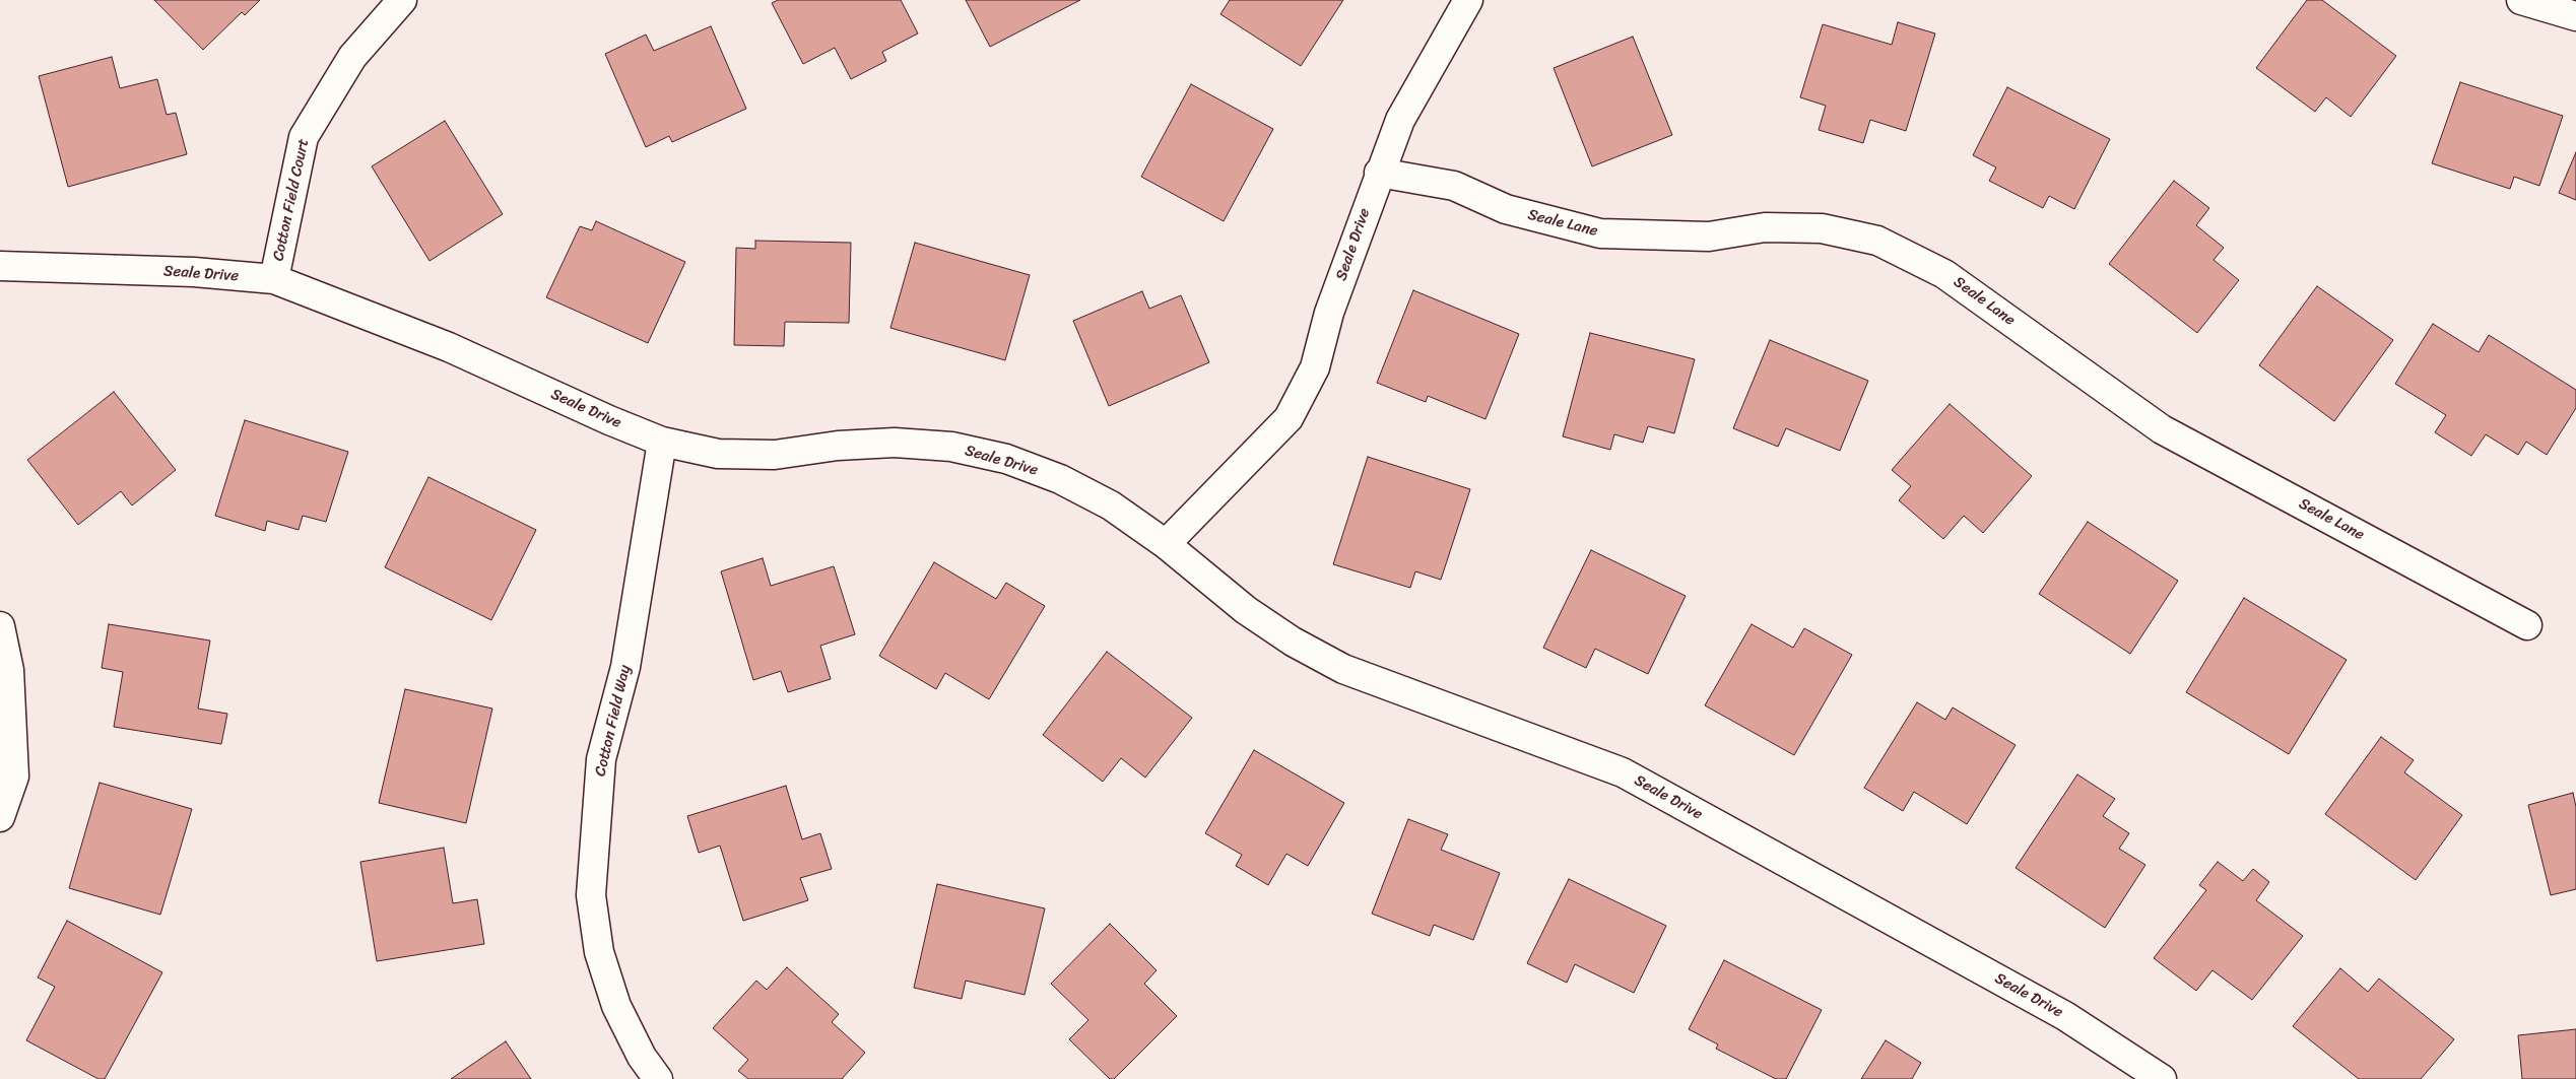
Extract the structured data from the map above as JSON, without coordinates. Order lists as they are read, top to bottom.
{
  "streets": {
    "street": [
      "Cotton Field Court",
      "Seale Lane",
      "Seale Drive",
      "Cotton Field Way"
    ]
  },
  "crossings": [
    ["Cotton Field Court", "Seale Drive"],
    ["Seale Lane", "Seale Drive"],
    ["Seale Drive", "Cotton Field Way"]
  ]
}
